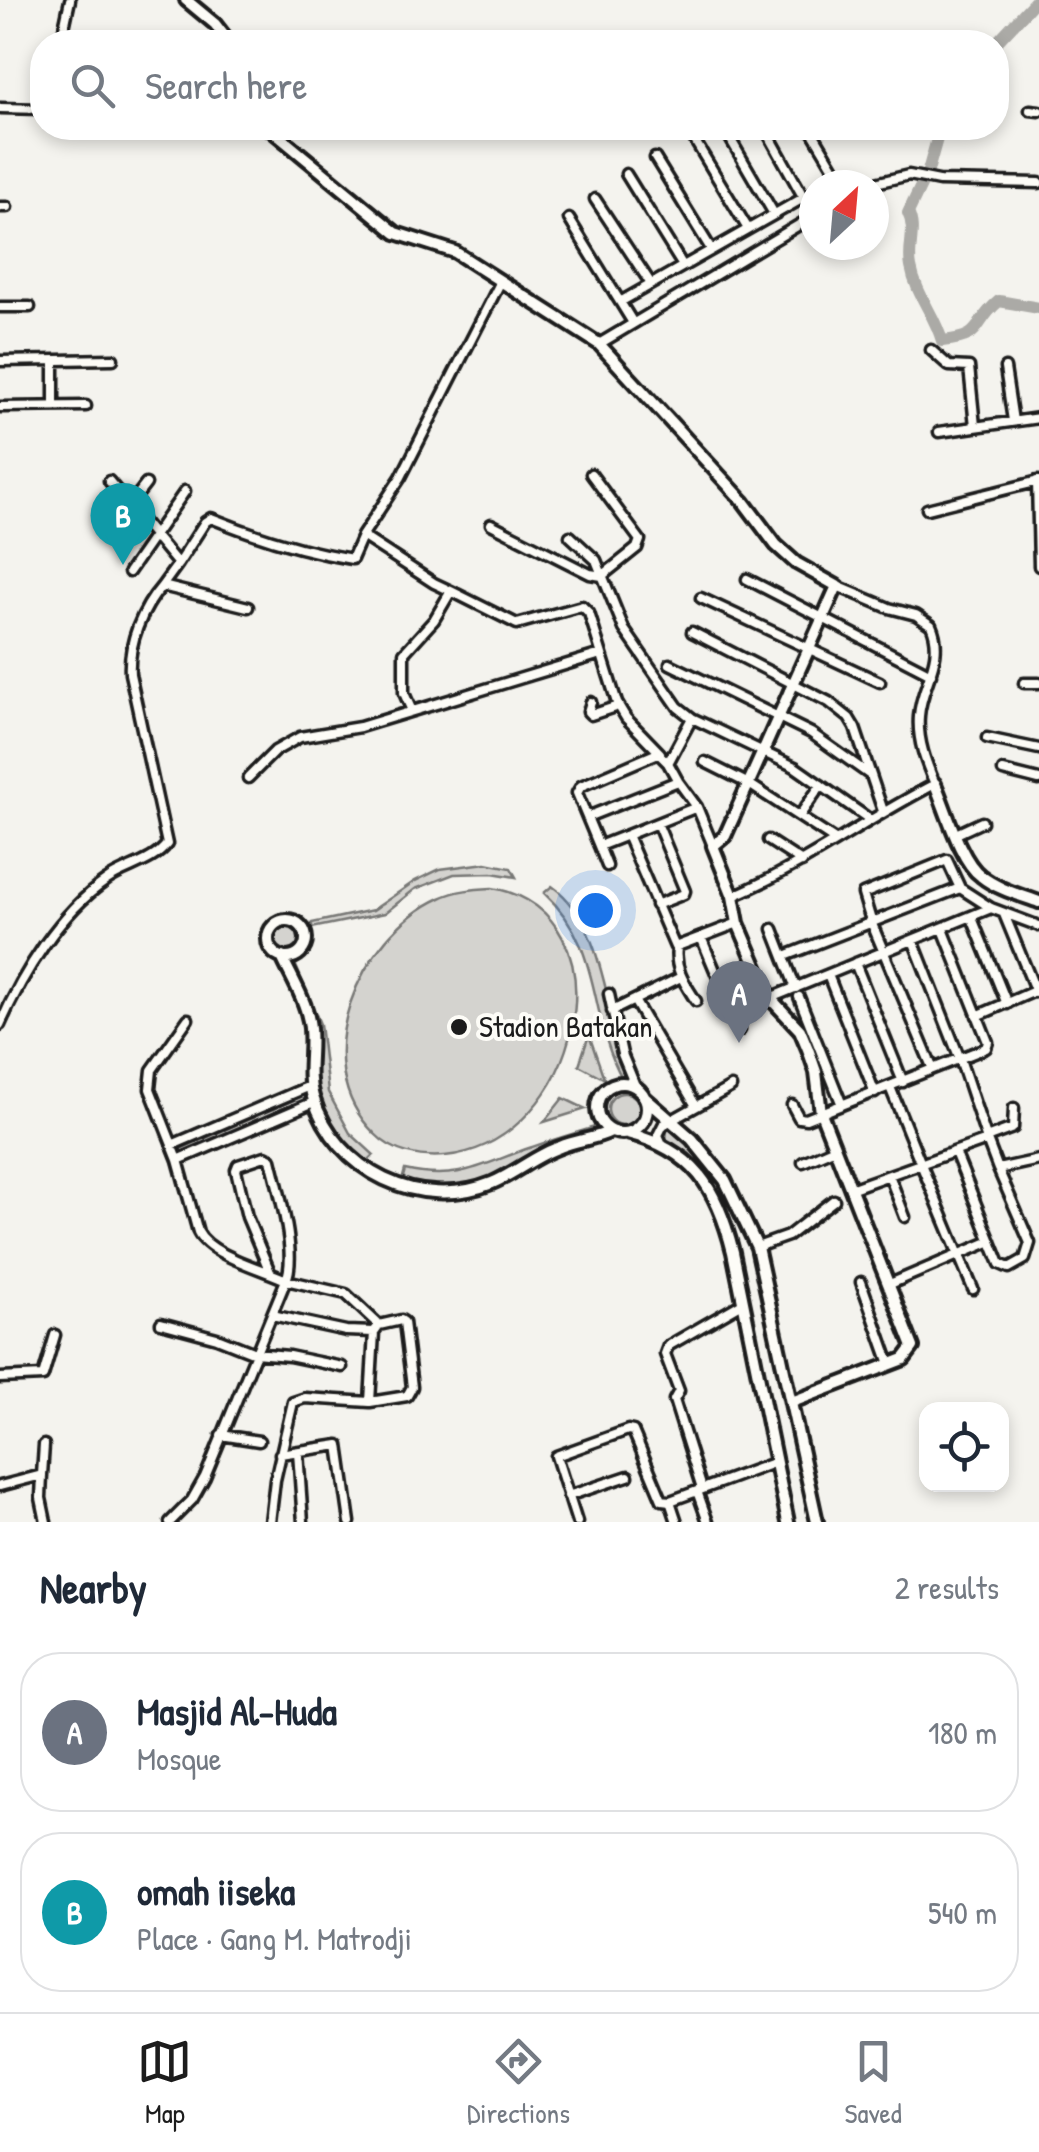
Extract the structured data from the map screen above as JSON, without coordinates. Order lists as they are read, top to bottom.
{
  "places": ["Stadion Batakan"],
  "north": "top right",
  "page": {
    "search": "Search here",
    "pins": ["B", "A"],
    "heading": ["Nearby", "2 results"],
    "list": [
      {
        "mark": "A",
        "name": "Masjid Al-Huda",
        "note": "Mosque",
        "value": "180 m"
      },
      {
        "mark": "B",
        "name": "omah iiseka",
        "note": "Place · Gang M. Matrodji",
        "value": "540 m"
      }
    ],
    "nav": ["Map", "Directions", "Saved"]
  }
}
